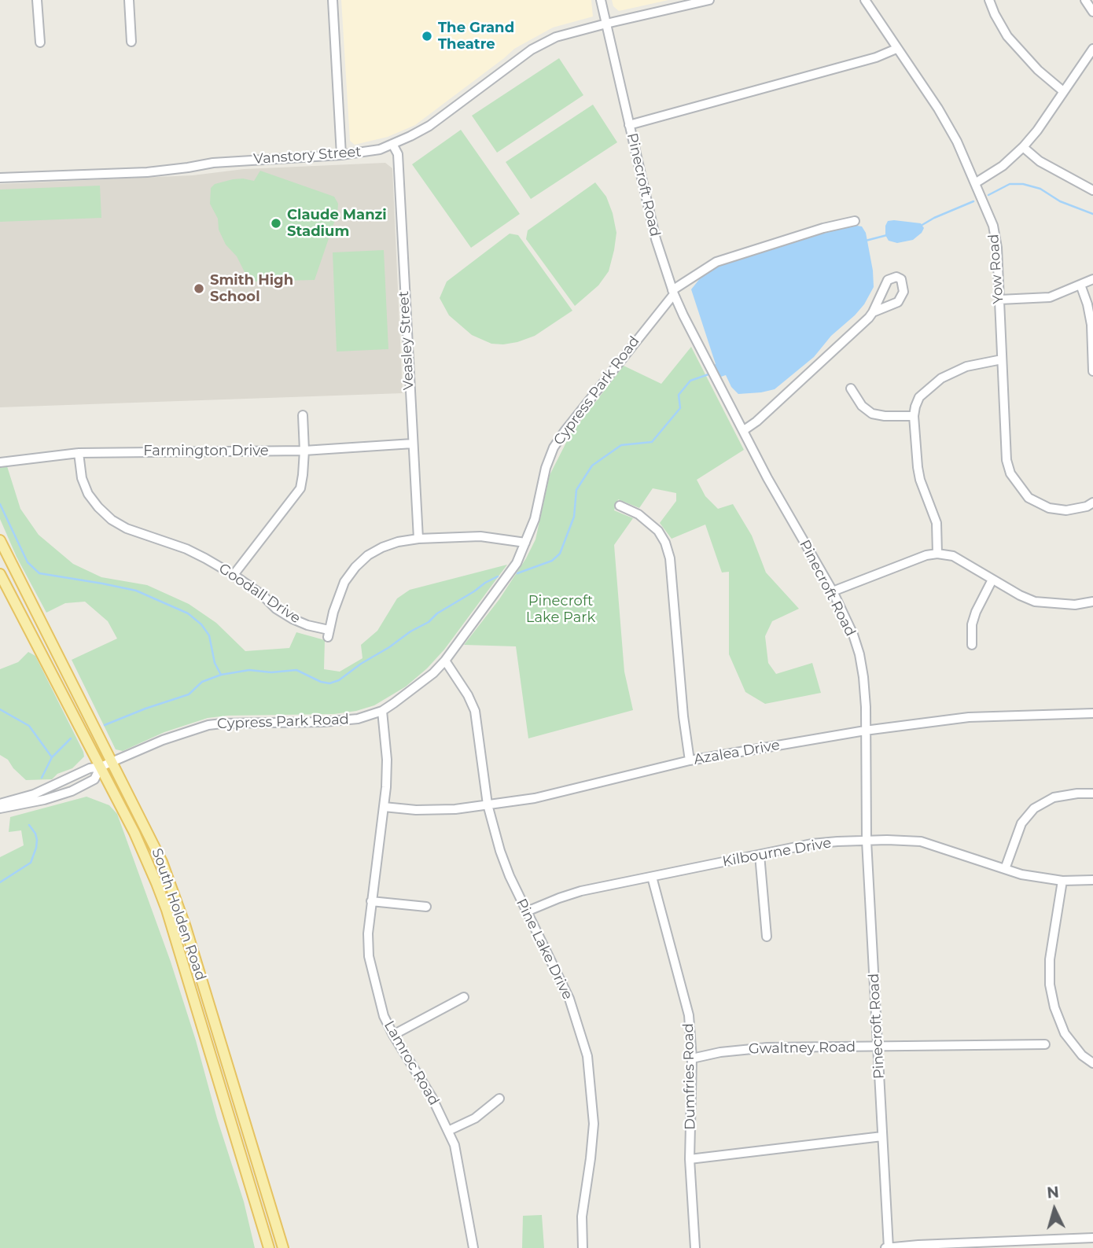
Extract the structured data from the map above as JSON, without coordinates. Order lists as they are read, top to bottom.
{
  "streets": {
    "main road": ["South Holden Road"],
    "street": [
      "Vanstory Street",
      "Pinecroft Road",
      "Yow Road",
      "Veasley Street",
      "Cypress Park Road",
      "Farmington Drive",
      "Goodall Drive",
      "Azalea Drive",
      "Kilbourne Drive",
      "Pine Lake Drive",
      "Gwaltney Road",
      "Lamroc Road",
      "Dumfries Road"
    ]
  },
  "crossings": [
    ["Vanstory Street", "Pinecroft Road"],
    ["Vanstory Street", "Veasley Street"],
    ["Pinecroft Road", "Cypress Park Road"],
    ["Pinecroft Road", "Azalea Drive"],
    ["Pinecroft Road", "Kilbourne Drive"],
    ["Pinecroft Road", "Gwaltney Road"],
    ["Veasley Street", "Farmington Drive"],
    ["Veasley Street", "Goodall Drive"],
    ["Cypress Park Road", "South Holden Road"],
    ["Cypress Park Road", "Pine Lake Drive"],
    ["Cypress Park Road", "Lamroc Road"],
    ["Farmington Drive", "Goodall Drive"],
    ["Azalea Drive", "Pine Lake Drive"],
    ["Azalea Drive", "Lamroc Road"],
    ["Kilbourne Drive", "Pine Lake Drive"],
    ["Kilbourne Drive", "Dumfries Road"],
    ["Gwaltney Road", "Dumfries Road"]
  ],
  "parks": ["Pinecroft Lake Park"],
  "places": ["The Grand Theatre", "Claude Manzi Stadium", "Smith High School"],
  "north": "top"
}
